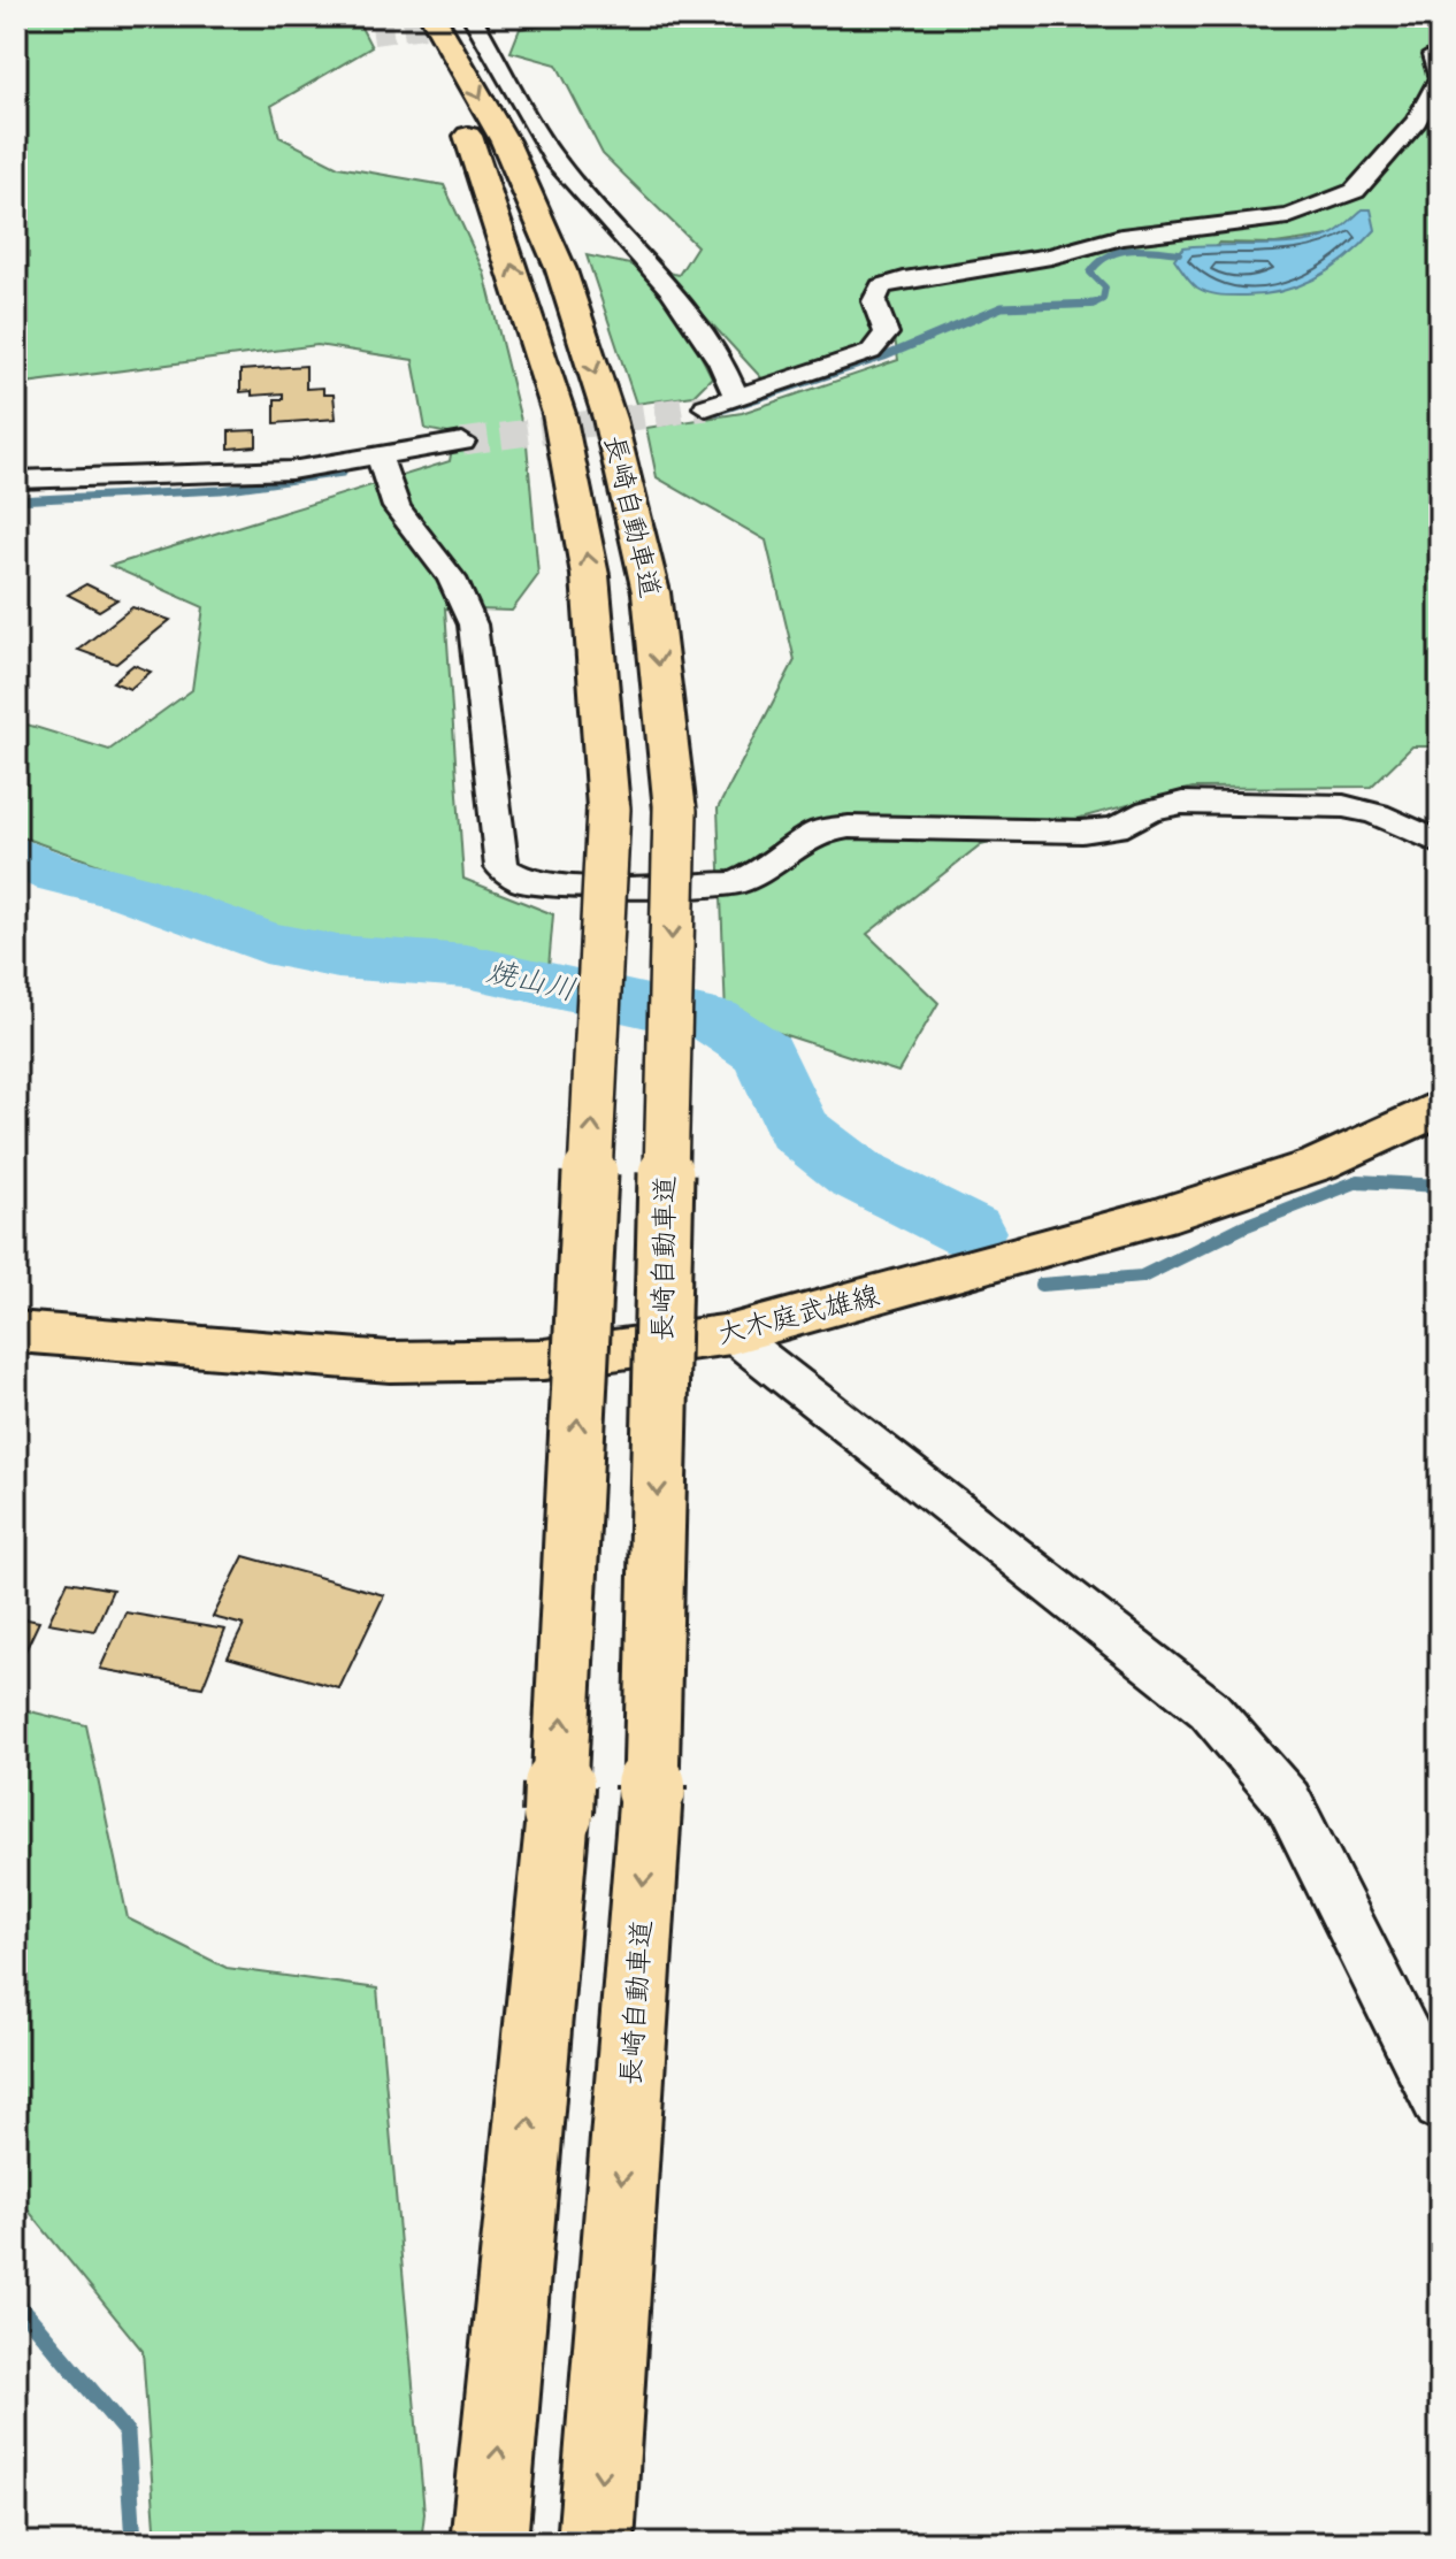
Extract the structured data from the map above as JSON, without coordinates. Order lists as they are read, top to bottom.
{
  "streets": {
    "highway": ["長崎自動車道"],
    "main road": ["大木庭武雄線"]
  },
  "water": ["焼山川"]
}
